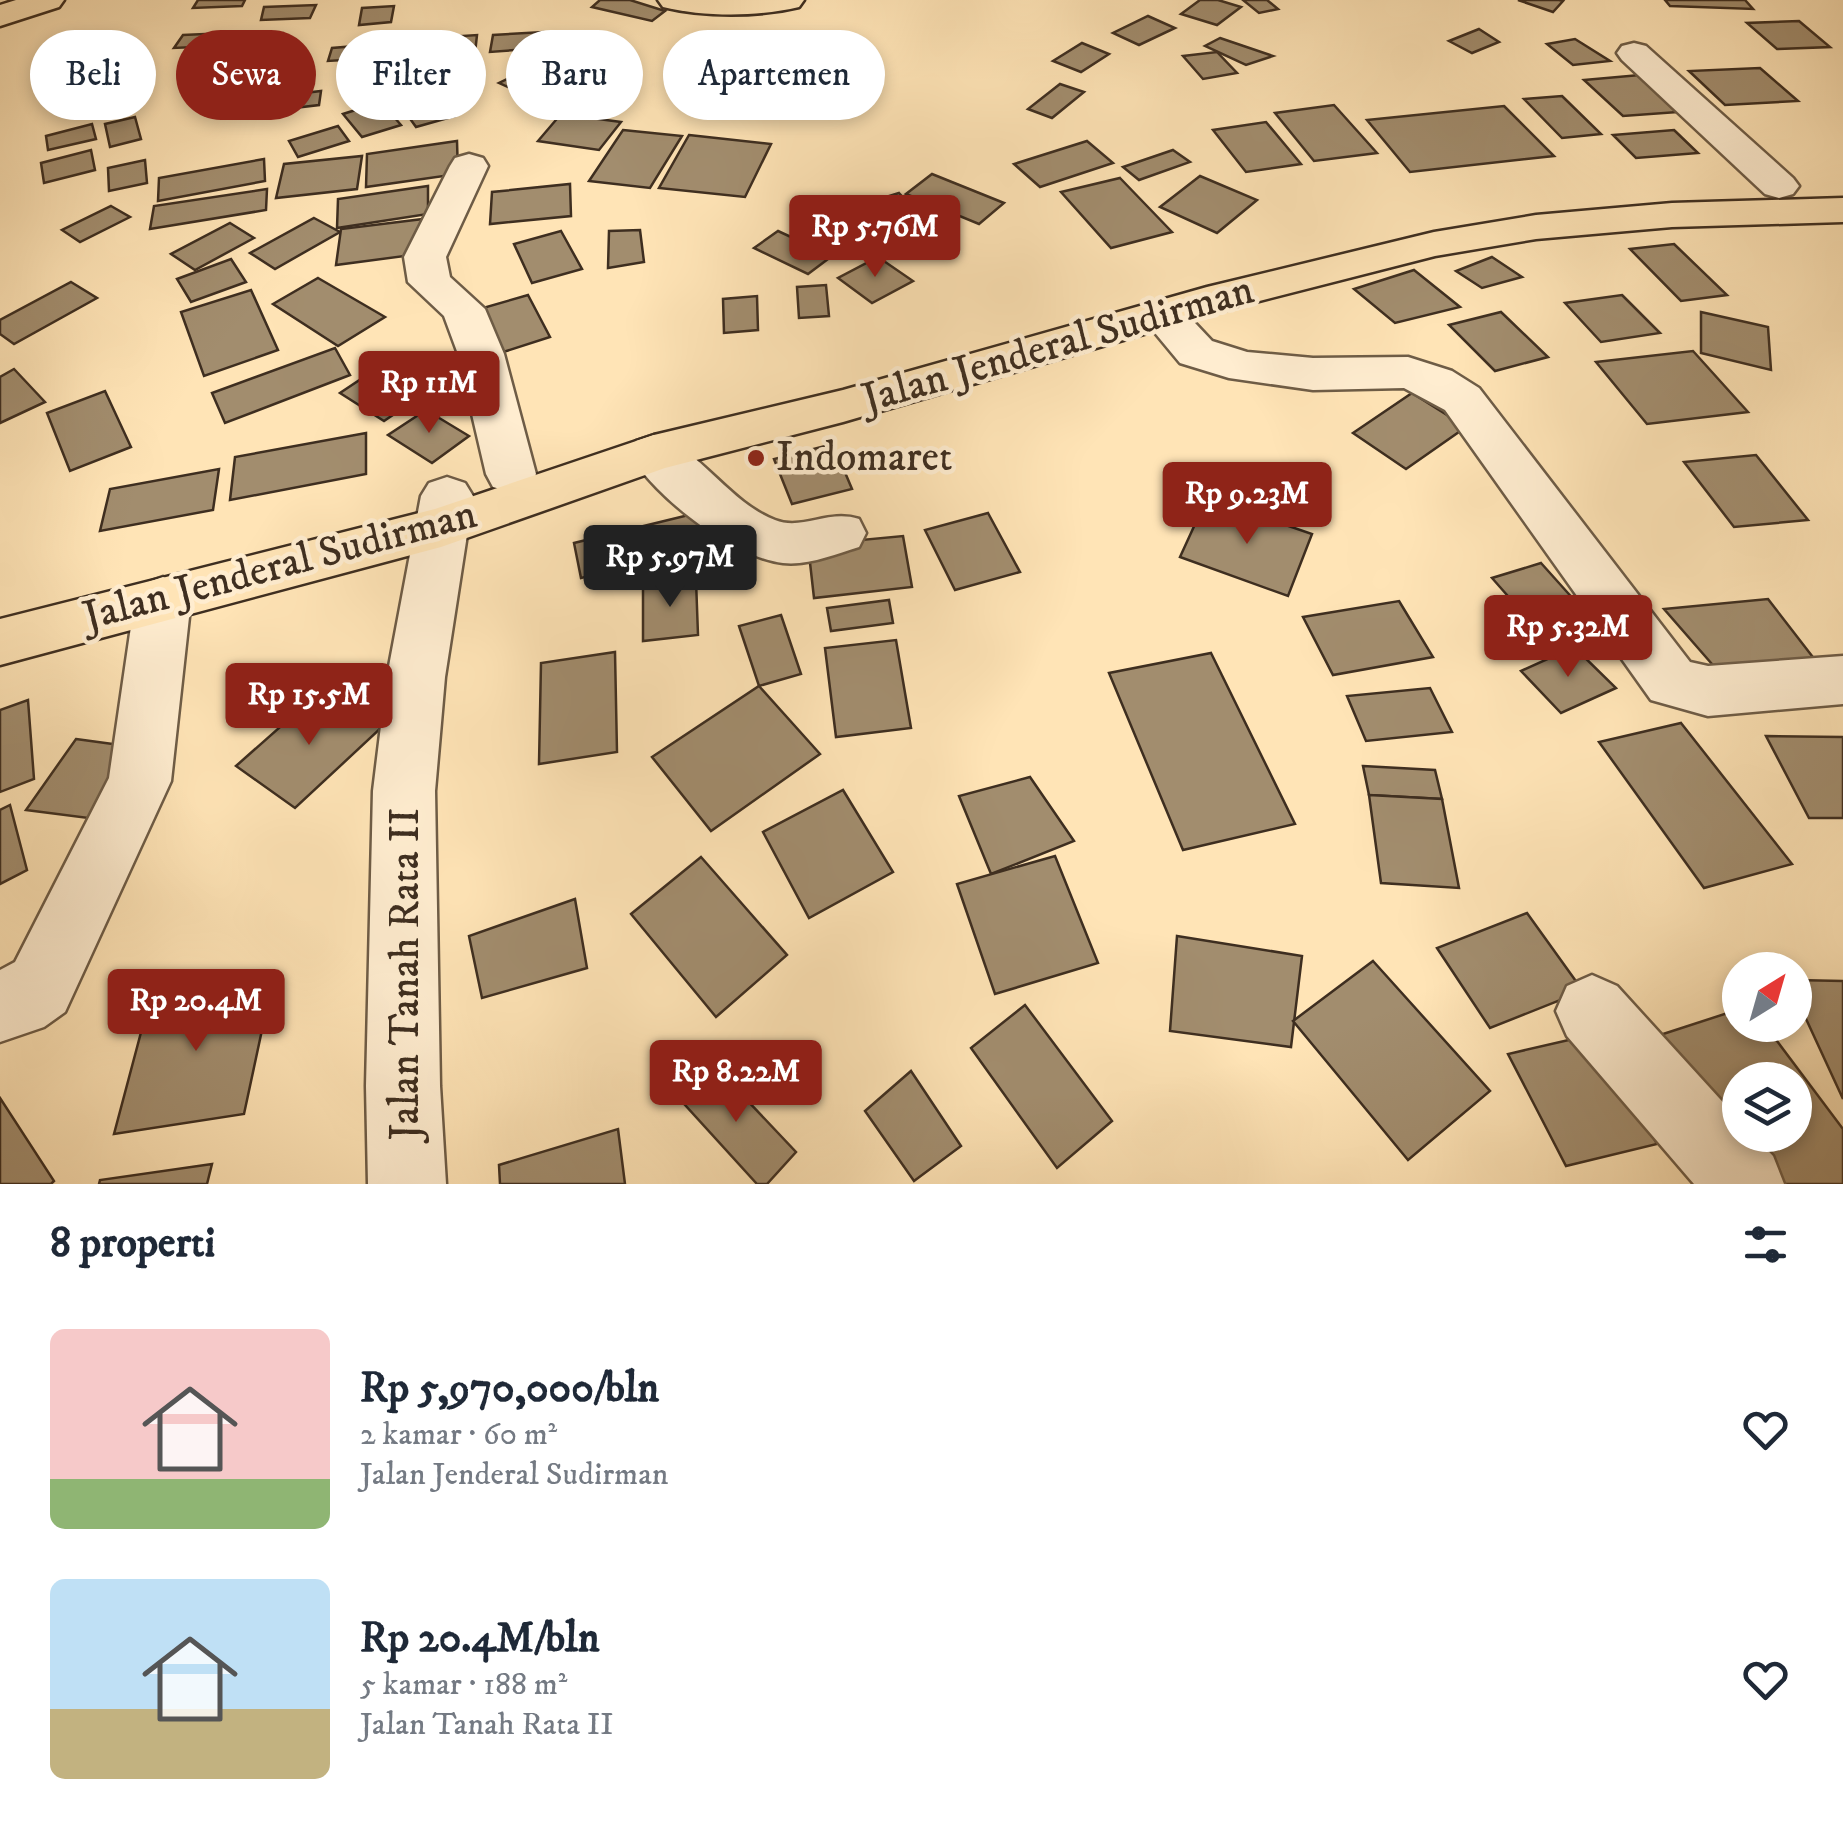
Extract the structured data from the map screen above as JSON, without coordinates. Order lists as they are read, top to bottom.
{
  "streets": {
    "highway": ["Jalan Jenderal Sudirman"],
    "street": ["Jalan Tanah Rata II"]
  },
  "crossings": [
    ["Jalan Jenderal Sudirman", "Jalan Tanah Rata II"]
  ],
  "places": ["Indomaret"],
  "north": "top right",
  "page": {
    "chip": [
      "Beli",
      "Sewa",
      "Filter",
      "Baru",
      "Apartemen"
    ],
    "price": [
      "Rp 5.76M",
      "Rp 11M",
      "Rp 9.23M",
      "Rp 5.97M",
      "Rp 5.32M",
      "Rp 15.5M",
      "Rp 20.4M",
      "Rp 8.22M"
    ],
    "heading": "8 properti",
    "list": [
      {
        "name": "Rp 5,970,000/bln",
        "note": "2 kamar · 60 m² · Jalan Jenderal Sudirman"
      },
      {
        "name": "Rp 20.4M/bln",
        "note": "5 kamar · 188 m² · Jalan Tanah Rata II"
      }
    ]
  }
}
